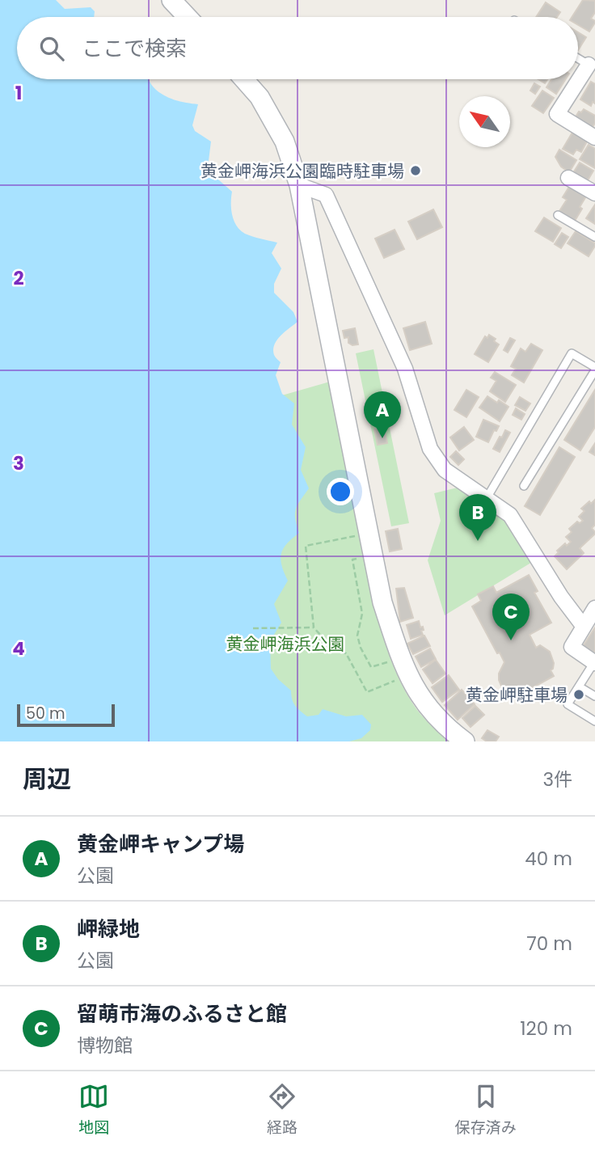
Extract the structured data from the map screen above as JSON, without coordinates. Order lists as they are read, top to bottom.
{
  "parks": ["黄金岬海浜公園"],
  "places": ["黄金岬海浜公園臨時駐車場", "黄金岬駐車場"],
  "scale_bar": "50 m",
  "north": "top left",
  "page": {
    "search": "ここで検索",
    "pins": ["A", "B", "C"],
    "scale": "50 m",
    "heading": ["周辺", "3件"],
    "list": [
      {
        "mark": "A",
        "name": "黄金岬キャンプ場",
        "note": "公園",
        "value": "40 m"
      },
      {
        "mark": "B",
        "name": "岬緑地",
        "note": "公園",
        "value": "70 m"
      },
      {
        "mark": "C",
        "name": "留萌市海のふるさと館",
        "note": "博物館",
        "value": "120 m"
      }
    ],
    "nav": ["地図", "経路", "保存済み"]
  },
  "grid": {
    "rows": [
      "1",
      "2",
      "3",
      "4"
    ]
  }
}
